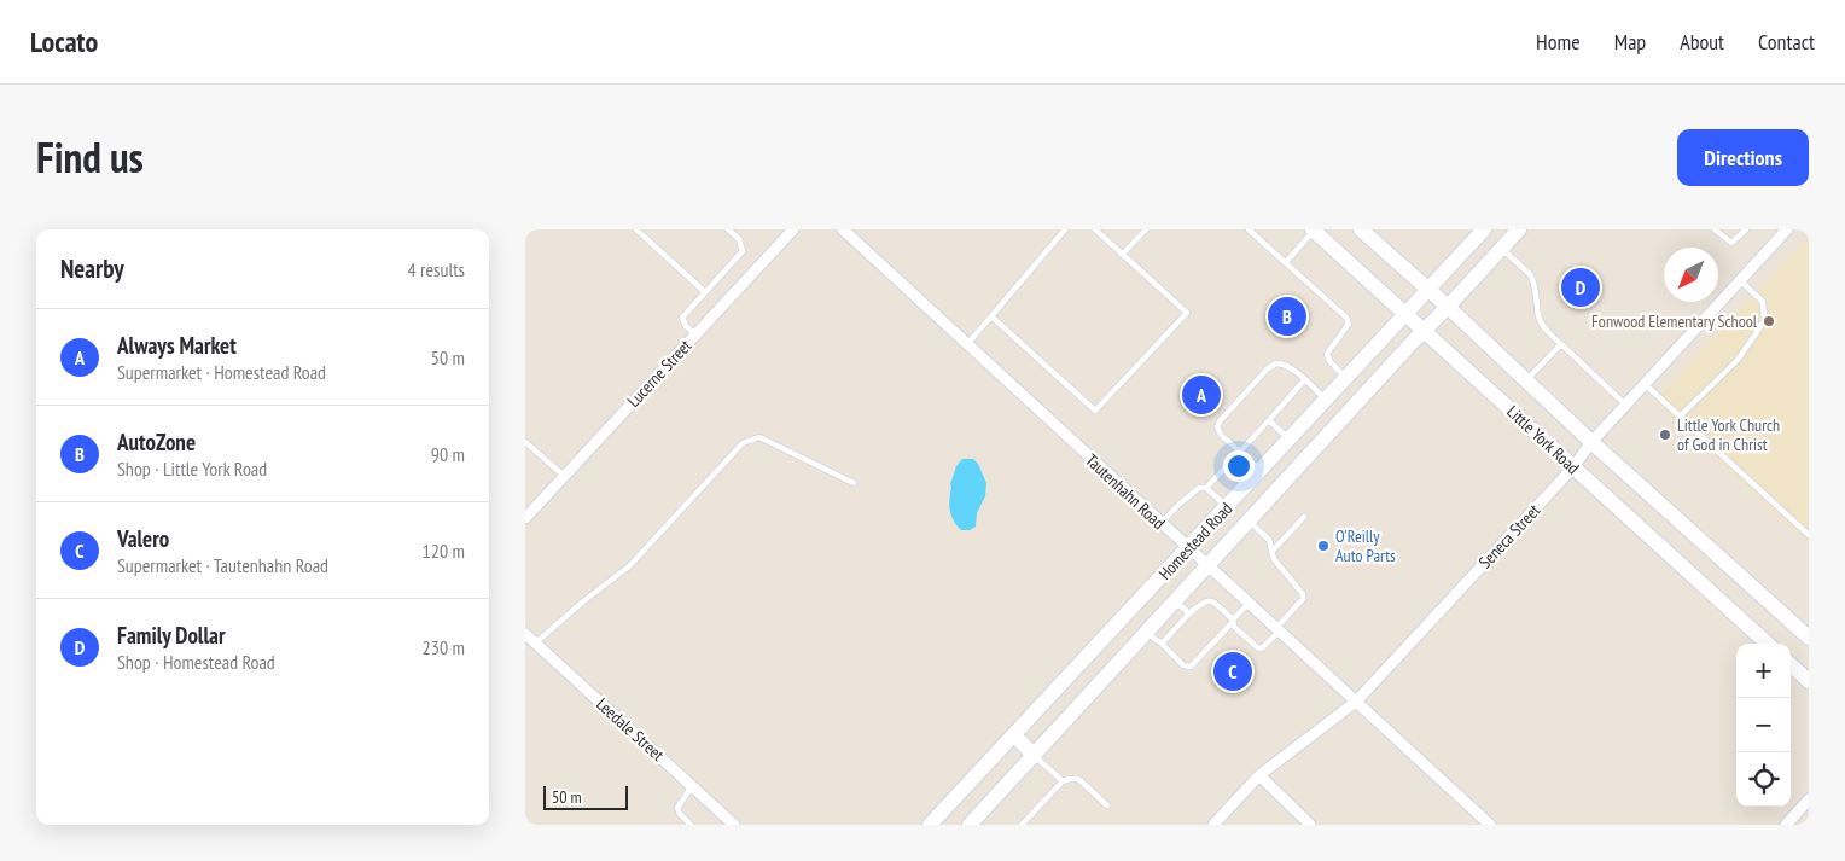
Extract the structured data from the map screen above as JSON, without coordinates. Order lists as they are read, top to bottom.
{
  "streets": {
    "main road": ["Little York Road", "Homestead Road"],
    "street": [
      "Lucerne Street",
      "Tautenhahn Road",
      "Seneca Street",
      "Leedale Street"
    ]
  },
  "crossings": [
    ["Little York Road", "Seneca Street"],
    ["Little York Road", "Homestead Road"],
    ["Tautenhahn Road", "Seneca Street"],
    ["Tautenhahn Road", "Homestead Road"]
  ],
  "places": ["Fonwood Elementary School", "Little York Church of God in Christ", "O'Reilly Auto Parts"],
  "scale_bar": "50 m",
  "north": "bottom left",
  "page": {
    "header": "Locato",
    "nav": [
      "Home",
      "Map",
      "About",
      "Contact"
    ],
    "title": "Find us",
    "buttons": "Directions",
    "heading": ["Nearby", "4 results"],
    "pins": [
      "D",
      "B",
      "A",
      "C"
    ],
    "list": [
      {
        "mark": "A",
        "name": "Always Market",
        "note": "Supermarket · Homestead Road",
        "value": "50 m"
      },
      {
        "mark": "B",
        "name": "AutoZone",
        "note": "Shop · Little York Road",
        "value": "90 m"
      },
      {
        "mark": "C",
        "name": "Valero",
        "note": "Supermarket · Tautenhahn Road",
        "value": "120 m"
      },
      {
        "mark": "D",
        "name": "Family Dollar",
        "note": "Shop · Homestead Road",
        "value": "230 m"
      }
    ],
    "map_buttons": ["+", "−"],
    "scale": "50 m"
  }
}
